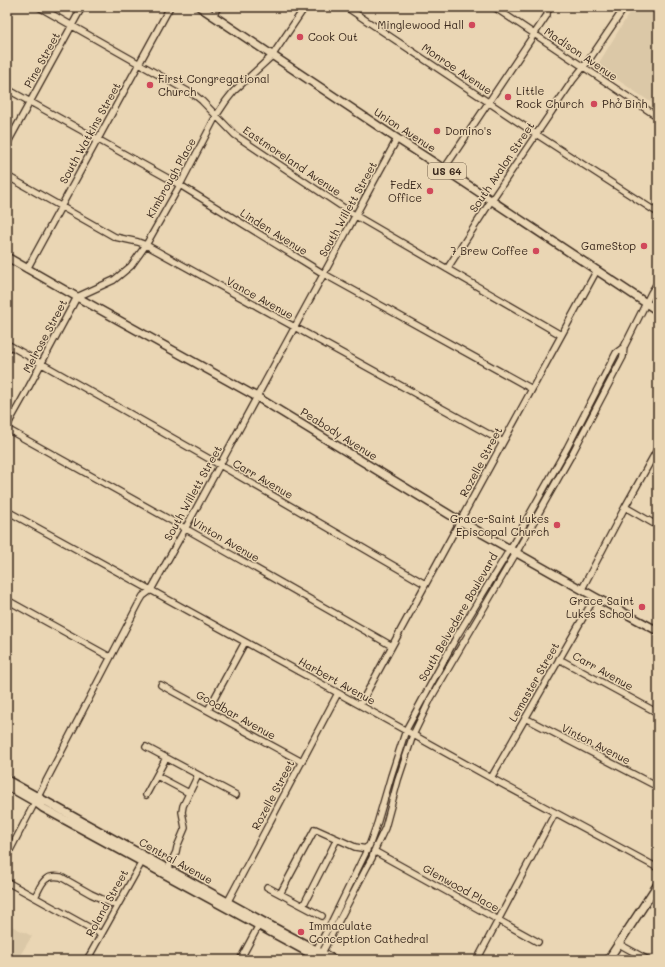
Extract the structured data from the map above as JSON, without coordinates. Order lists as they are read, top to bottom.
{
  "streets": {
    "main road": [
      "Union Avenue",
      "US 64",
      "Peabody Avenue",
      "Central Avenue"
    ],
    "street": [
      "Madison Avenue",
      "Pine Street",
      "Monroe Avenue",
      "South Watkins Street",
      "Eastmoreland Avenue",
      "South Avalon Street",
      "Kimbrough Place",
      "South Willett Street",
      "Linden Avenue",
      "Vance Avenue",
      "Melrose Street",
      "Rozelle Street",
      "Carr Avenue",
      "Vinton Avenue",
      "South Belvedere Boulevard",
      "Harbert Avenue",
      "Lemaster Street",
      "Goodbar Avenue",
      "Glenwood Place",
      "Roland Street"
    ]
  },
  "crossings": [
    ["Madison Avenue", "South Avalon Street"],
    ["Pine Street", "Eastmoreland Avenue"],
    ["Pine Street", "Linden Avenue"],
    ["Monroe Avenue", "South Avalon Street"],
    ["Union Avenue", "South Avalon Street"],
    ["Union Avenue", "Kimbrough Place"],
    ["Union Avenue", "South Willett Street"],
    ["Union Avenue", "Rozelle Street"],
    ["Union Avenue", "South Belvedere Boulevard"],
    ["South Watkins Street", "Eastmoreland Avenue"],
    ["South Watkins Street", "Linden Avenue"],
    ["South Watkins Street", "Vance Avenue"],
    ["South Watkins Street", "Peabody Avenue"],
    ["Eastmoreland Avenue", "South Avalon Street"],
    ["Eastmoreland Avenue", "Kimbrough Place"],
    ["Eastmoreland Avenue", "South Willett Street"],
    ["Eastmoreland Avenue", "Rozelle Street"],
    ["Kimbrough Place", "Linden Avenue"],
    ["Kimbrough Place", "Vance Avenue"],
    ["Kimbrough Place", "Melrose Street"],
    ["Kimbrough Place", "Peabody Avenue"],
    ["South Willett Street", "Linden Avenue"],
    ["South Willett Street", "Vance Avenue"],
    ["South Willett Street", "Peabody Avenue"],
    ["South Willett Street", "Carr Avenue"],
    ["South Willett Street", "Vinton Avenue"],
    ["South Willett Street", "Harbert Avenue"],
    ["South Willett Street", "Central Avenue"],
    ["Linden Avenue", "Rozelle Street"],
    ["Vance Avenue", "Rozelle Street"],
    ["Melrose Street", "Peabody Avenue"],
    ["Melrose Street", "Carr Avenue"],
    ["Peabody Avenue", "Rozelle Street"],
    ["Peabody Avenue", "South Belvedere Boulevard"],
    ["Peabody Avenue", "Lemaster Street"],
    ["Rozelle Street", "Carr Avenue"],
    ["Rozelle Street", "Vinton Avenue"],
    ["Rozelle Street", "Harbert Avenue"],
    ["Rozelle Street", "Goodbar Avenue"],
    ["Rozelle Street", "Central Avenue"],
    ["Carr Avenue", "Lemaster Street"],
    ["Vinton Avenue", "Lemaster Street"],
    ["South Belvedere Boulevard", "Harbert Avenue"],
    ["South Belvedere Boulevard", "Central Avenue"],
    ["South Belvedere Boulevard", "Glenwood Place"],
    ["Harbert Avenue", "Lemaster Street"],
    ["Central Avenue", "Roland Street"]
  ],
  "places": [
    "Minglewood Hall",
    "Cook Out",
    "First Congregational Church",
    "Little Rock Church",
    "Phở Binh",
    "Domino's",
    "FedEx Office",
    "GameStop",
    "7 Brew Coffee",
    "Grace-Saint Lukes Episcopal Church",
    "Grace Saint Lukes School",
    "Immaculate Conception Cathedral"
  ]
}
